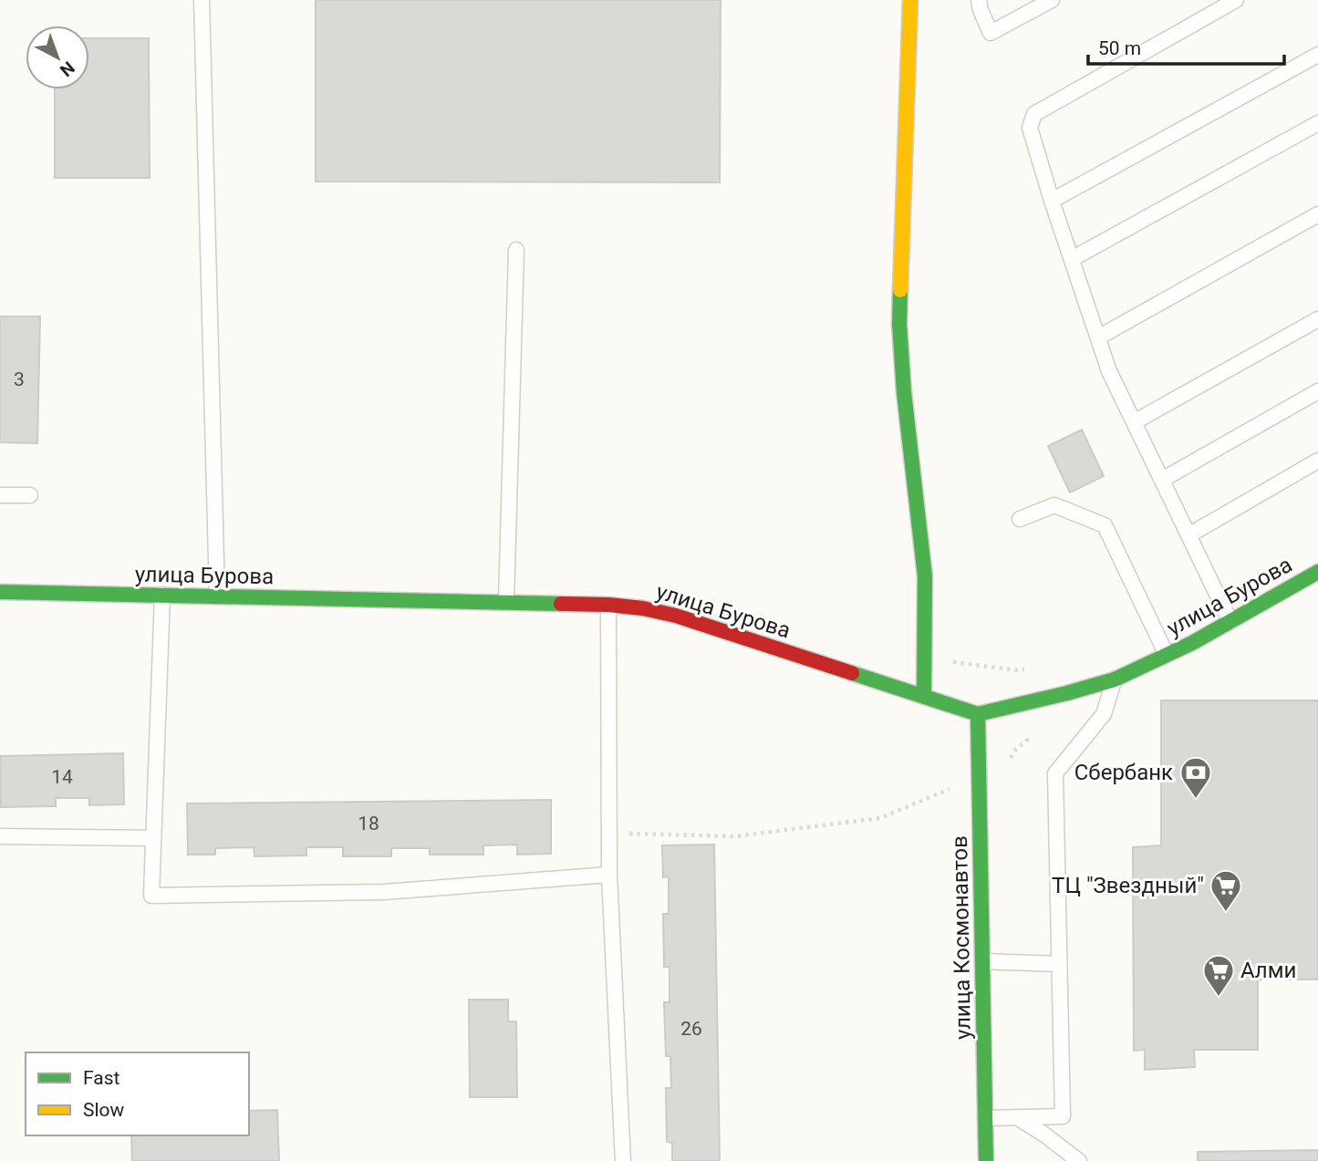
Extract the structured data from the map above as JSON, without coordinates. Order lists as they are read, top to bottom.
{
  "streets": {
    "main road": ["улица Бурова", "улица Космонавтов"]
  },
  "crossings": [
    ["улица Бурова", "улица Космонавтов"]
  ],
  "places": {
    "bank": ["Сбербанк"],
    "supermarket": ["ТЦ \"Звездный\"", "Алми"]
  },
  "house_numbers": [
    "3",
    "14",
    "18",
    "26"
  ],
  "legend": ["Fast", "Slow"],
  "scale_bar": "50 m",
  "north": "bottom right"
}
